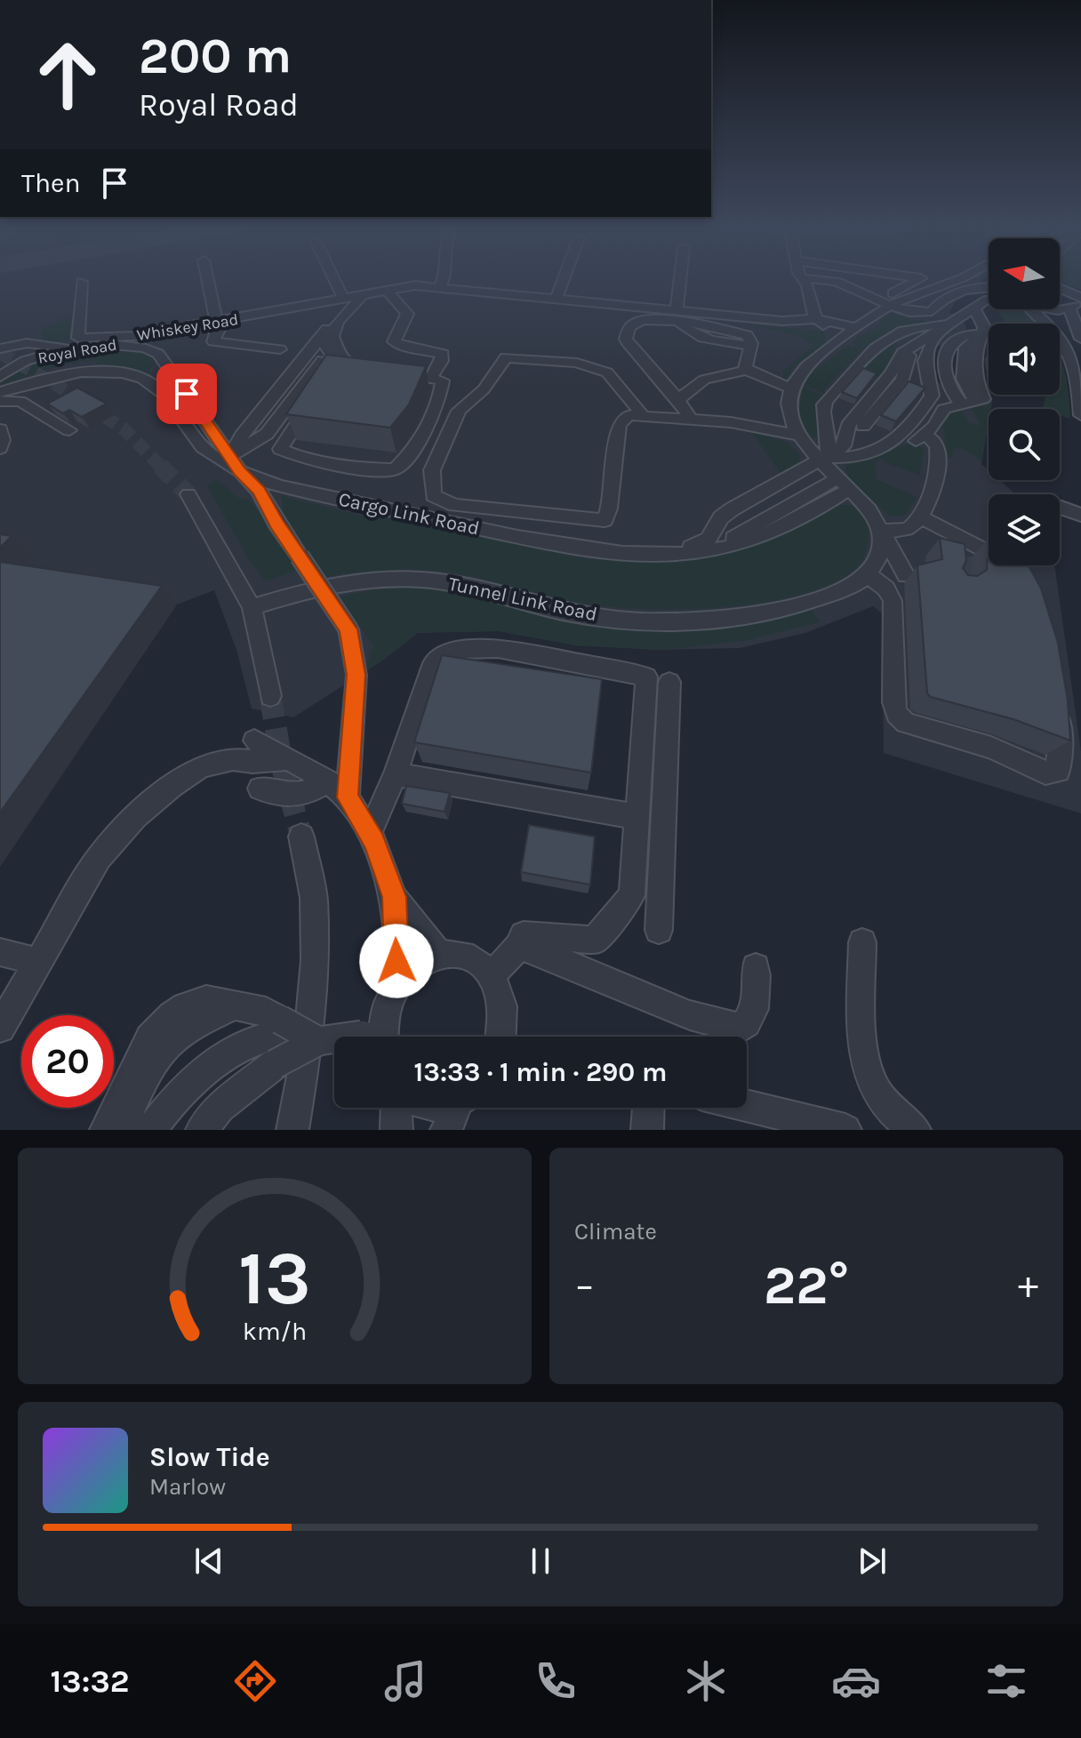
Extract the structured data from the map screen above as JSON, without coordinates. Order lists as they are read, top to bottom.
{
  "streets": {
    "street": [
      "Whiskey Road",
      "Royal Road",
      "Cargo Link Road",
      "Tunnel Link Road"
    ]
  },
  "crossings": [
    ["Royal Road", "Cargo Link Road"]
  ],
  "north": "left",
  "page": {
    "turn": ["200 m", "Royal Road"],
    "then": "Then",
    "limit": "20",
    "trip": "13:33 · 1 min · 290 m",
    "tile": "Climate",
    "heat": ["−", "22°", "+"],
    "song": ["Slow Tide", "Marlow"],
    "tabs": "13:32",
    "gauge": ["13", "km/h"]
  }
}
